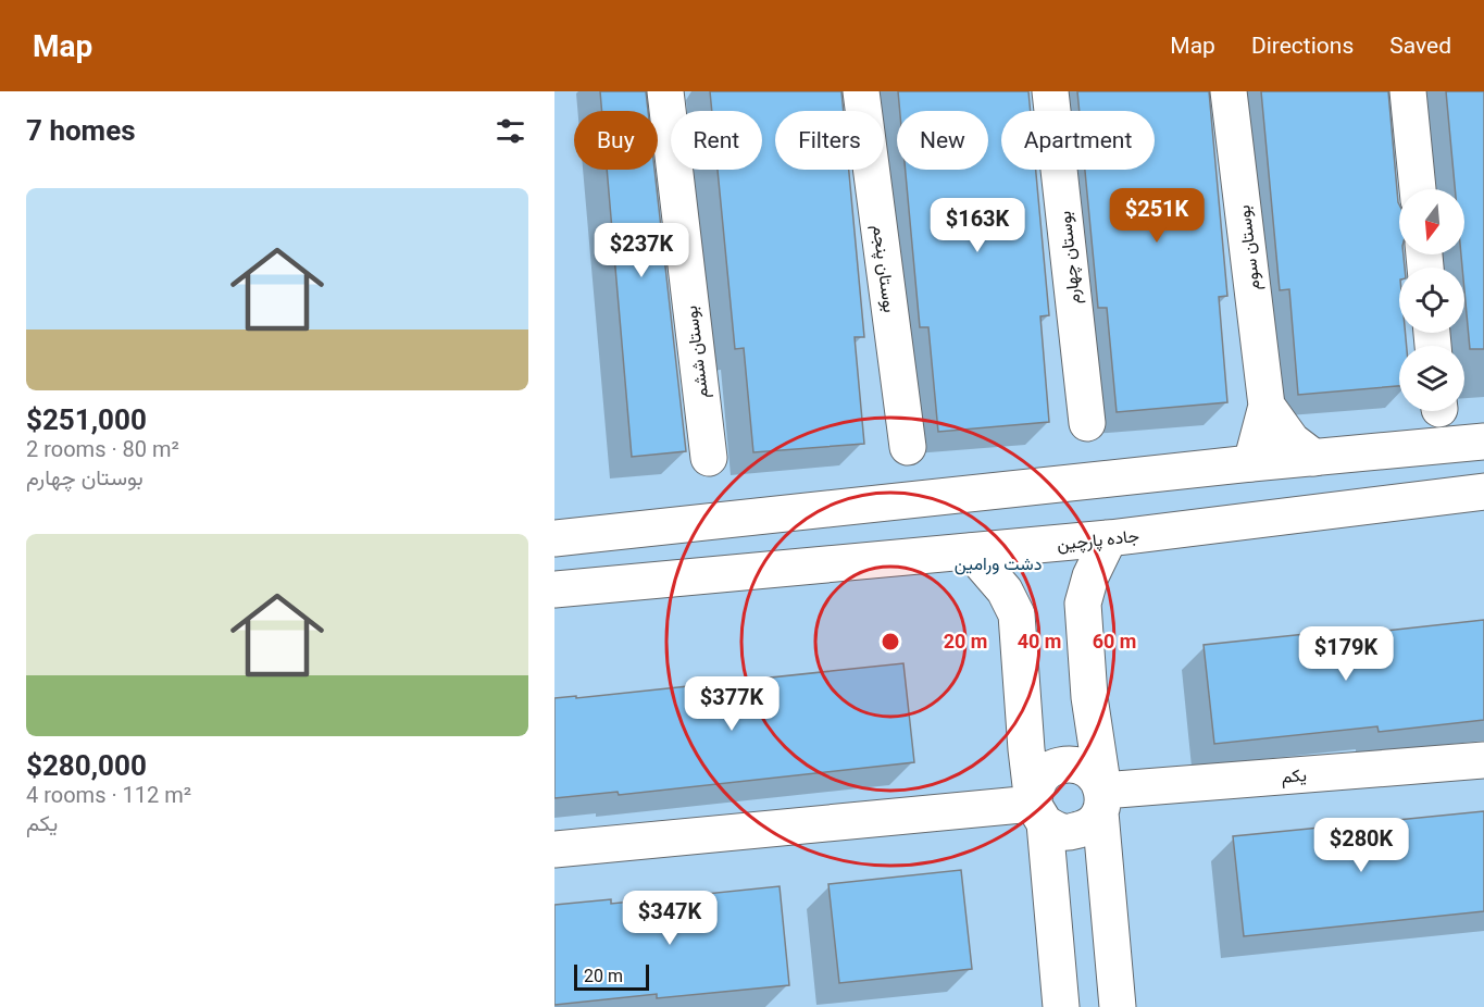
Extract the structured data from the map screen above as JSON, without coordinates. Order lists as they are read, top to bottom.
{
  "streets": {
    "street": [
      "بوستان سوم",
      "بوستان چهارم",
      "بوستان پنجم",
      "بوستان ششم",
      "جاده پارچین",
      "یکم"
    ]
  },
  "parks": ["دشت ورامین"],
  "scale_bar": "20 m",
  "north": "bottom",
  "page": {
    "header": "Map",
    "nav": ["Map", "Directions", "Saved"],
    "heading": "7 homes",
    "chip": [
      "Buy",
      "Rent",
      "Filters",
      "New",
      "Apartment"
    ],
    "list": [
      {
        "name": "$251,000",
        "note": "2 rooms · 80 m² · بوستان چهارم"
      },
      {
        "name": "$280,000",
        "note": "4 rooms · 112 m² · یکم"
      }
    ],
    "price": [
      "$251K",
      "$163K",
      "$237K",
      "$179K",
      "$377K",
      "$280K",
      "$347K"
    ],
    "scale": "20 m"
  },
  "rings": ["20 m", "40 m", "60 m"]
}
